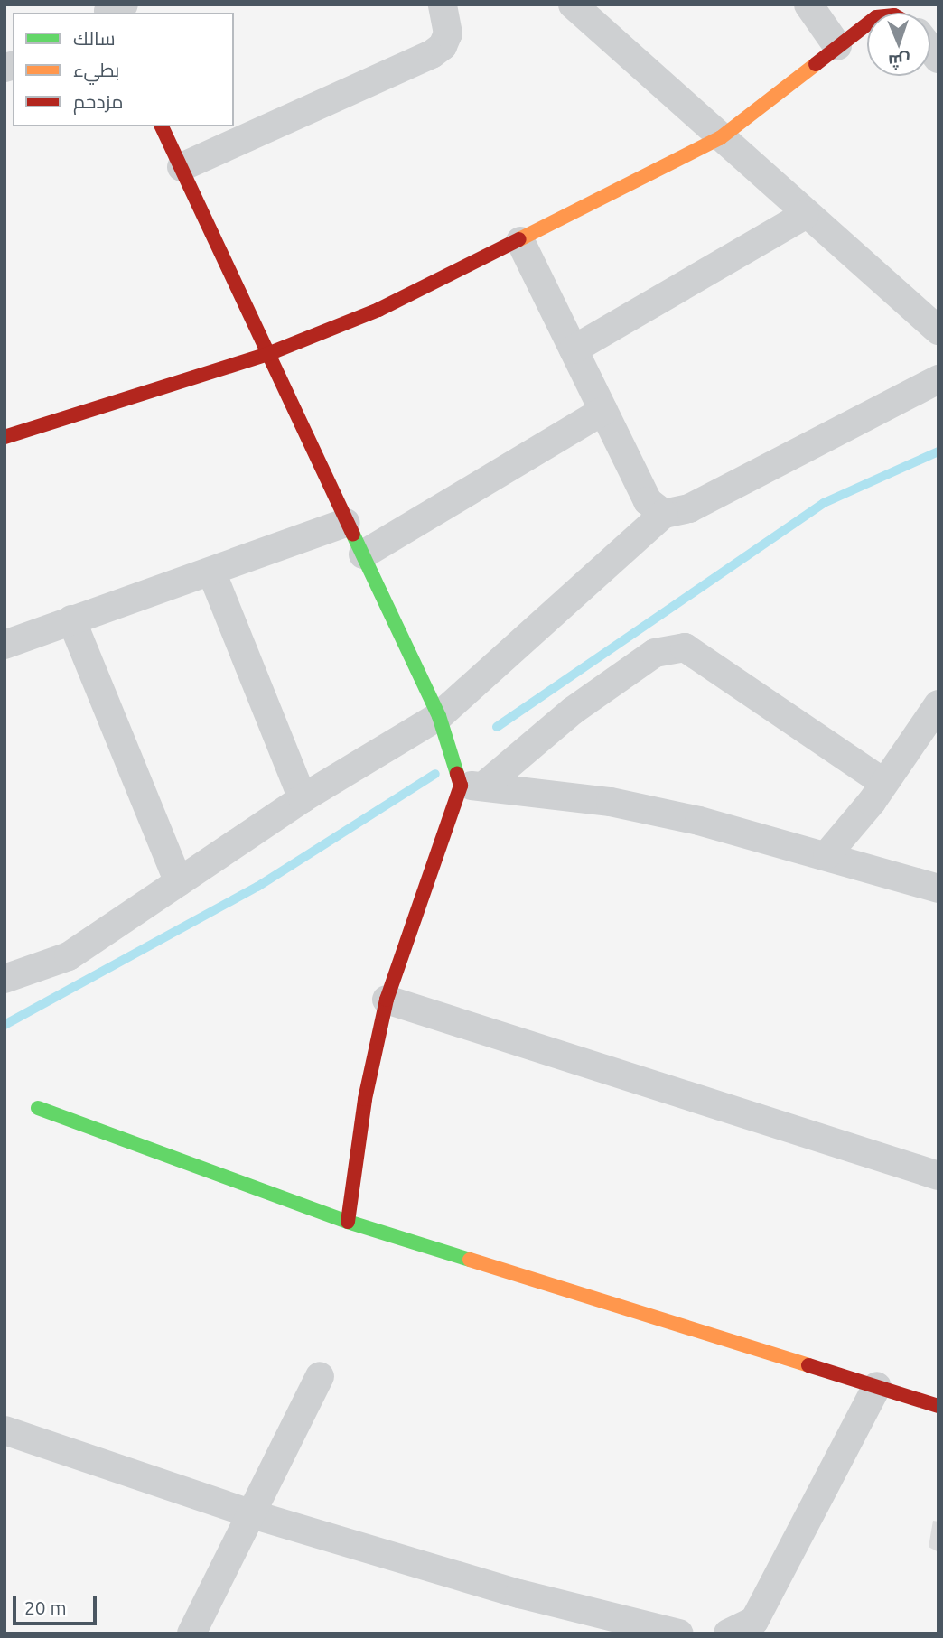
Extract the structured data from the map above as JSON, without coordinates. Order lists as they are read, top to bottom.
{
  "legend": ["سالك", "بطيء", "مزدحم"],
  "scale_bar": "20 m",
  "north": "bottom"
}
